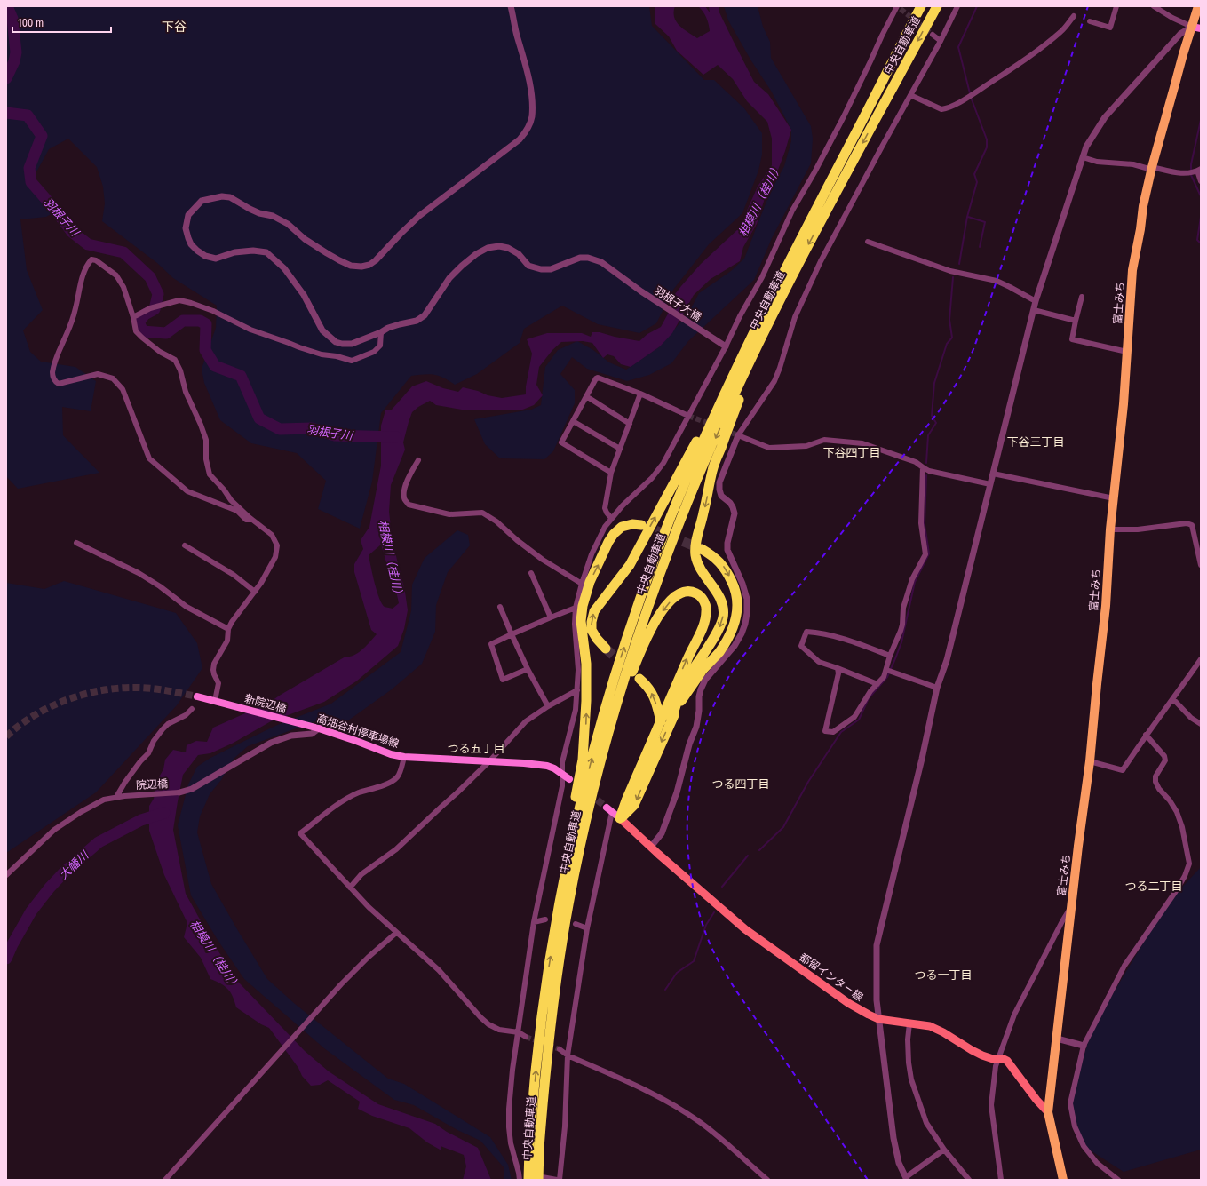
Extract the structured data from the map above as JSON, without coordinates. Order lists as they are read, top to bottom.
{
  "streets": {
    "highway": ["中央自動車道", "富士みち"],
    "main road": ["新院辺橋", "高畑谷村停車場線", "都留インター線"],
    "street": ["羽根子大橋", "院辺橋"]
  },
  "crossings": [
    ["富士みち", "都留インター線"],
    ["新院辺橋", "高畑谷村停車場線"]
  ],
  "districts": [
    "下谷",
    "下谷三丁目",
    "下谷四丁目",
    "つる五丁目",
    "つる四丁目",
    "つる二丁目",
    "つる一丁目"
  ],
  "water": ["相模川（桂川）", "羽根子川", "大幡川"],
  "scale_bar": "100 m"
}
